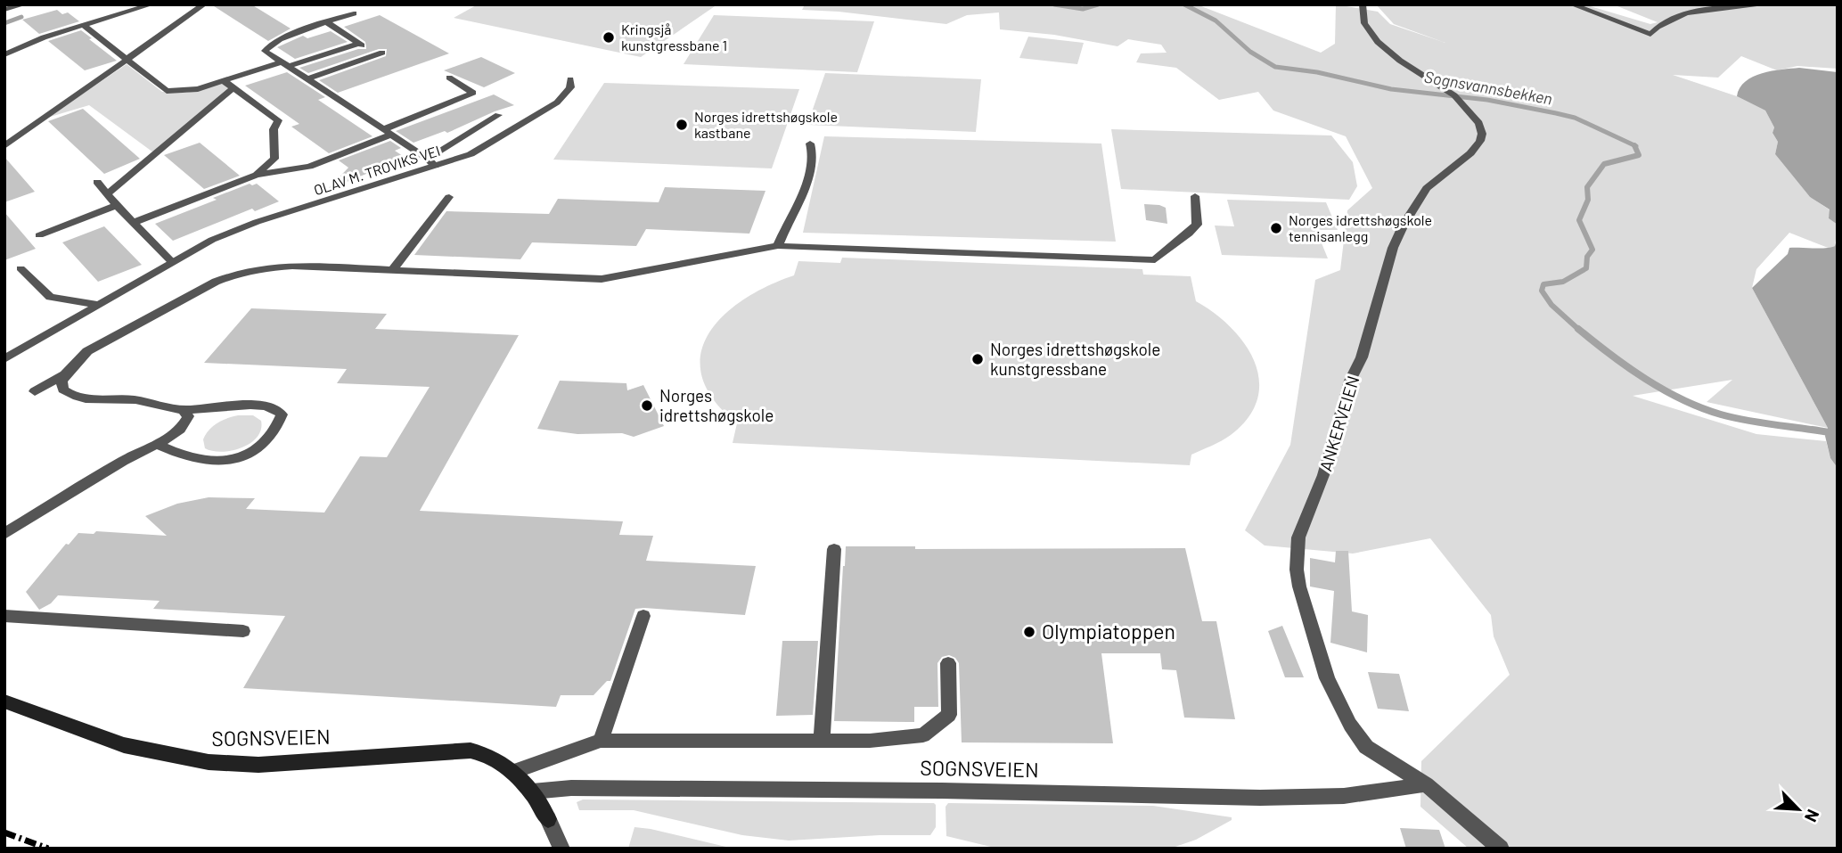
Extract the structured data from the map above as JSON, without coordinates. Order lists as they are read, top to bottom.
{
  "streets": {
    "street": ["OLAV M. TROVIKS VEI", "ANKERVEIEN", "SOGNSVEIEN"]
  },
  "crossings": [
    ["ANKERVEIEN", "SOGNSVEIEN"]
  ],
  "water": ["Sognsvannsbekken"],
  "places": [
    "Kringsjå kunstgressbane 1",
    "Norges idrettshøgskole kastbane",
    "Norges idrettshøgskole tennisanlegg",
    "Norges idrettshøgskole kunstgressbane",
    "Norges idrettshøgskole",
    "Olympiatoppen"
  ],
  "north": "bottom right"
}
